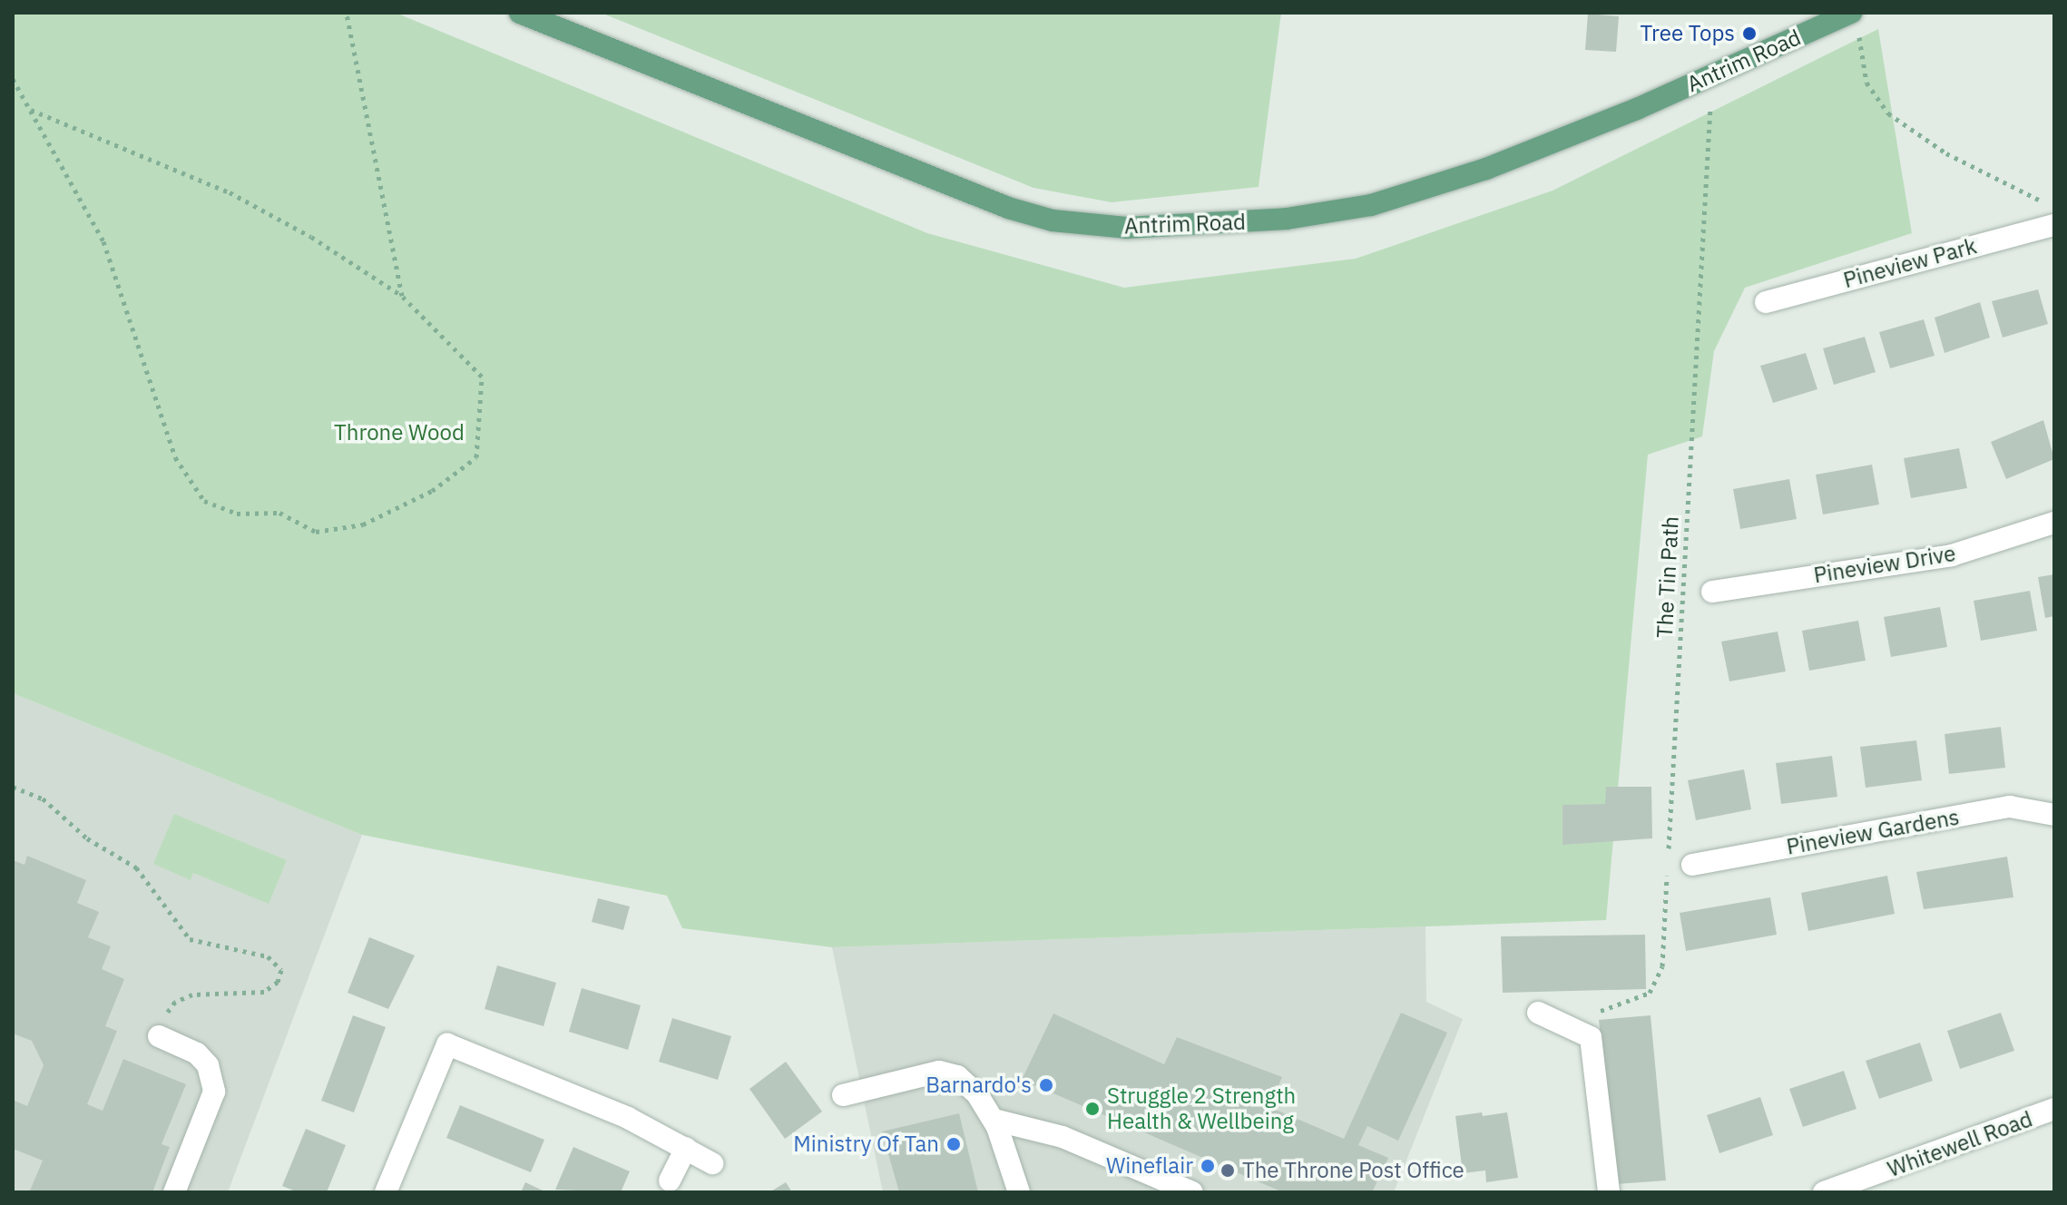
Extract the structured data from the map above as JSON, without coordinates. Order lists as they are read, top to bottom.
{
  "streets": {
    "main road": ["Antrim Road"],
    "street": [
      "Pineview Park",
      "Pineview Drive",
      "Pineview Gardens",
      "Whitewell Road"
    ],
    "path": ["The Tin Path"]
  },
  "crossings": [
    ["Antrim Road", "The Tin Path"]
  ],
  "parks": ["Throne Wood"],
  "places": [
    "Tree Tops",
    "Barnardo's",
    "Struggle 2 Strength Health & Wellbeing",
    "Ministry Of Tan",
    "Wineflair",
    "The Throne Post Office"
  ]
}
